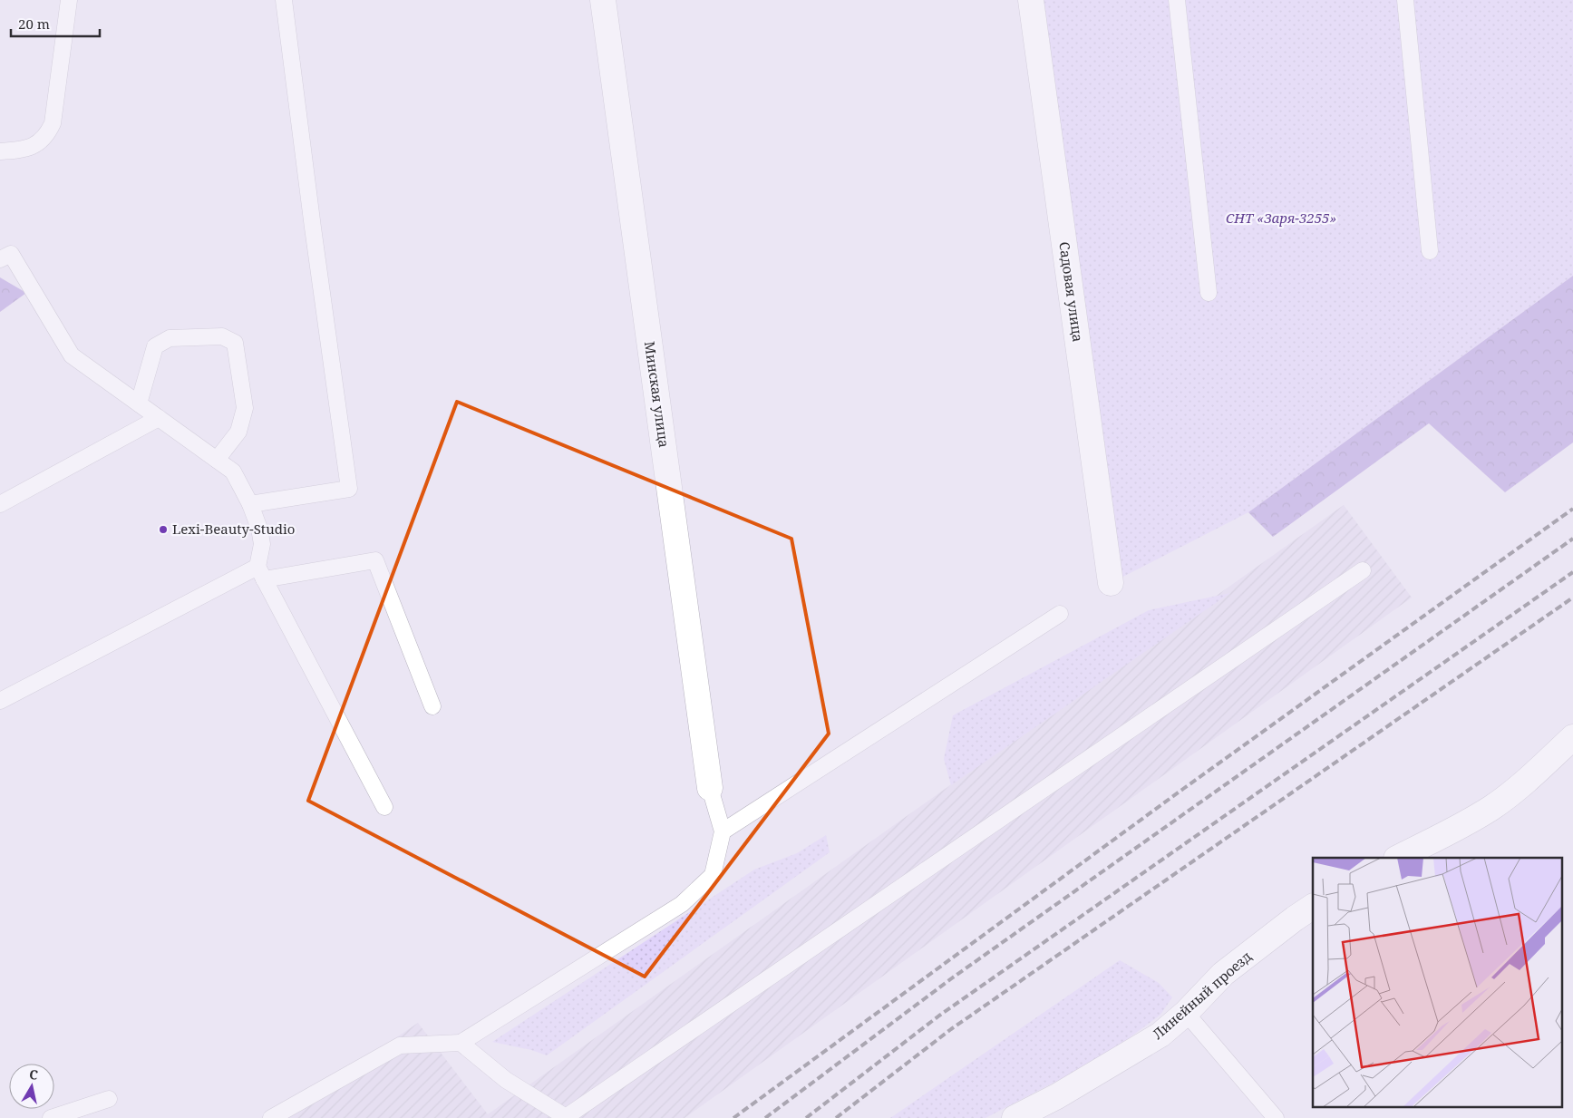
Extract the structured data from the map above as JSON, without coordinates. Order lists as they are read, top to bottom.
{
  "streets": {
    "street": ["Садовая улица", "Минская улица", "Линейный проезд"]
  },
  "parks": ["СНТ «Заря-3255»"],
  "places": ["Lexi-Beauty-Studio"],
  "scale_bar": "20 m",
  "north": "top"
}
